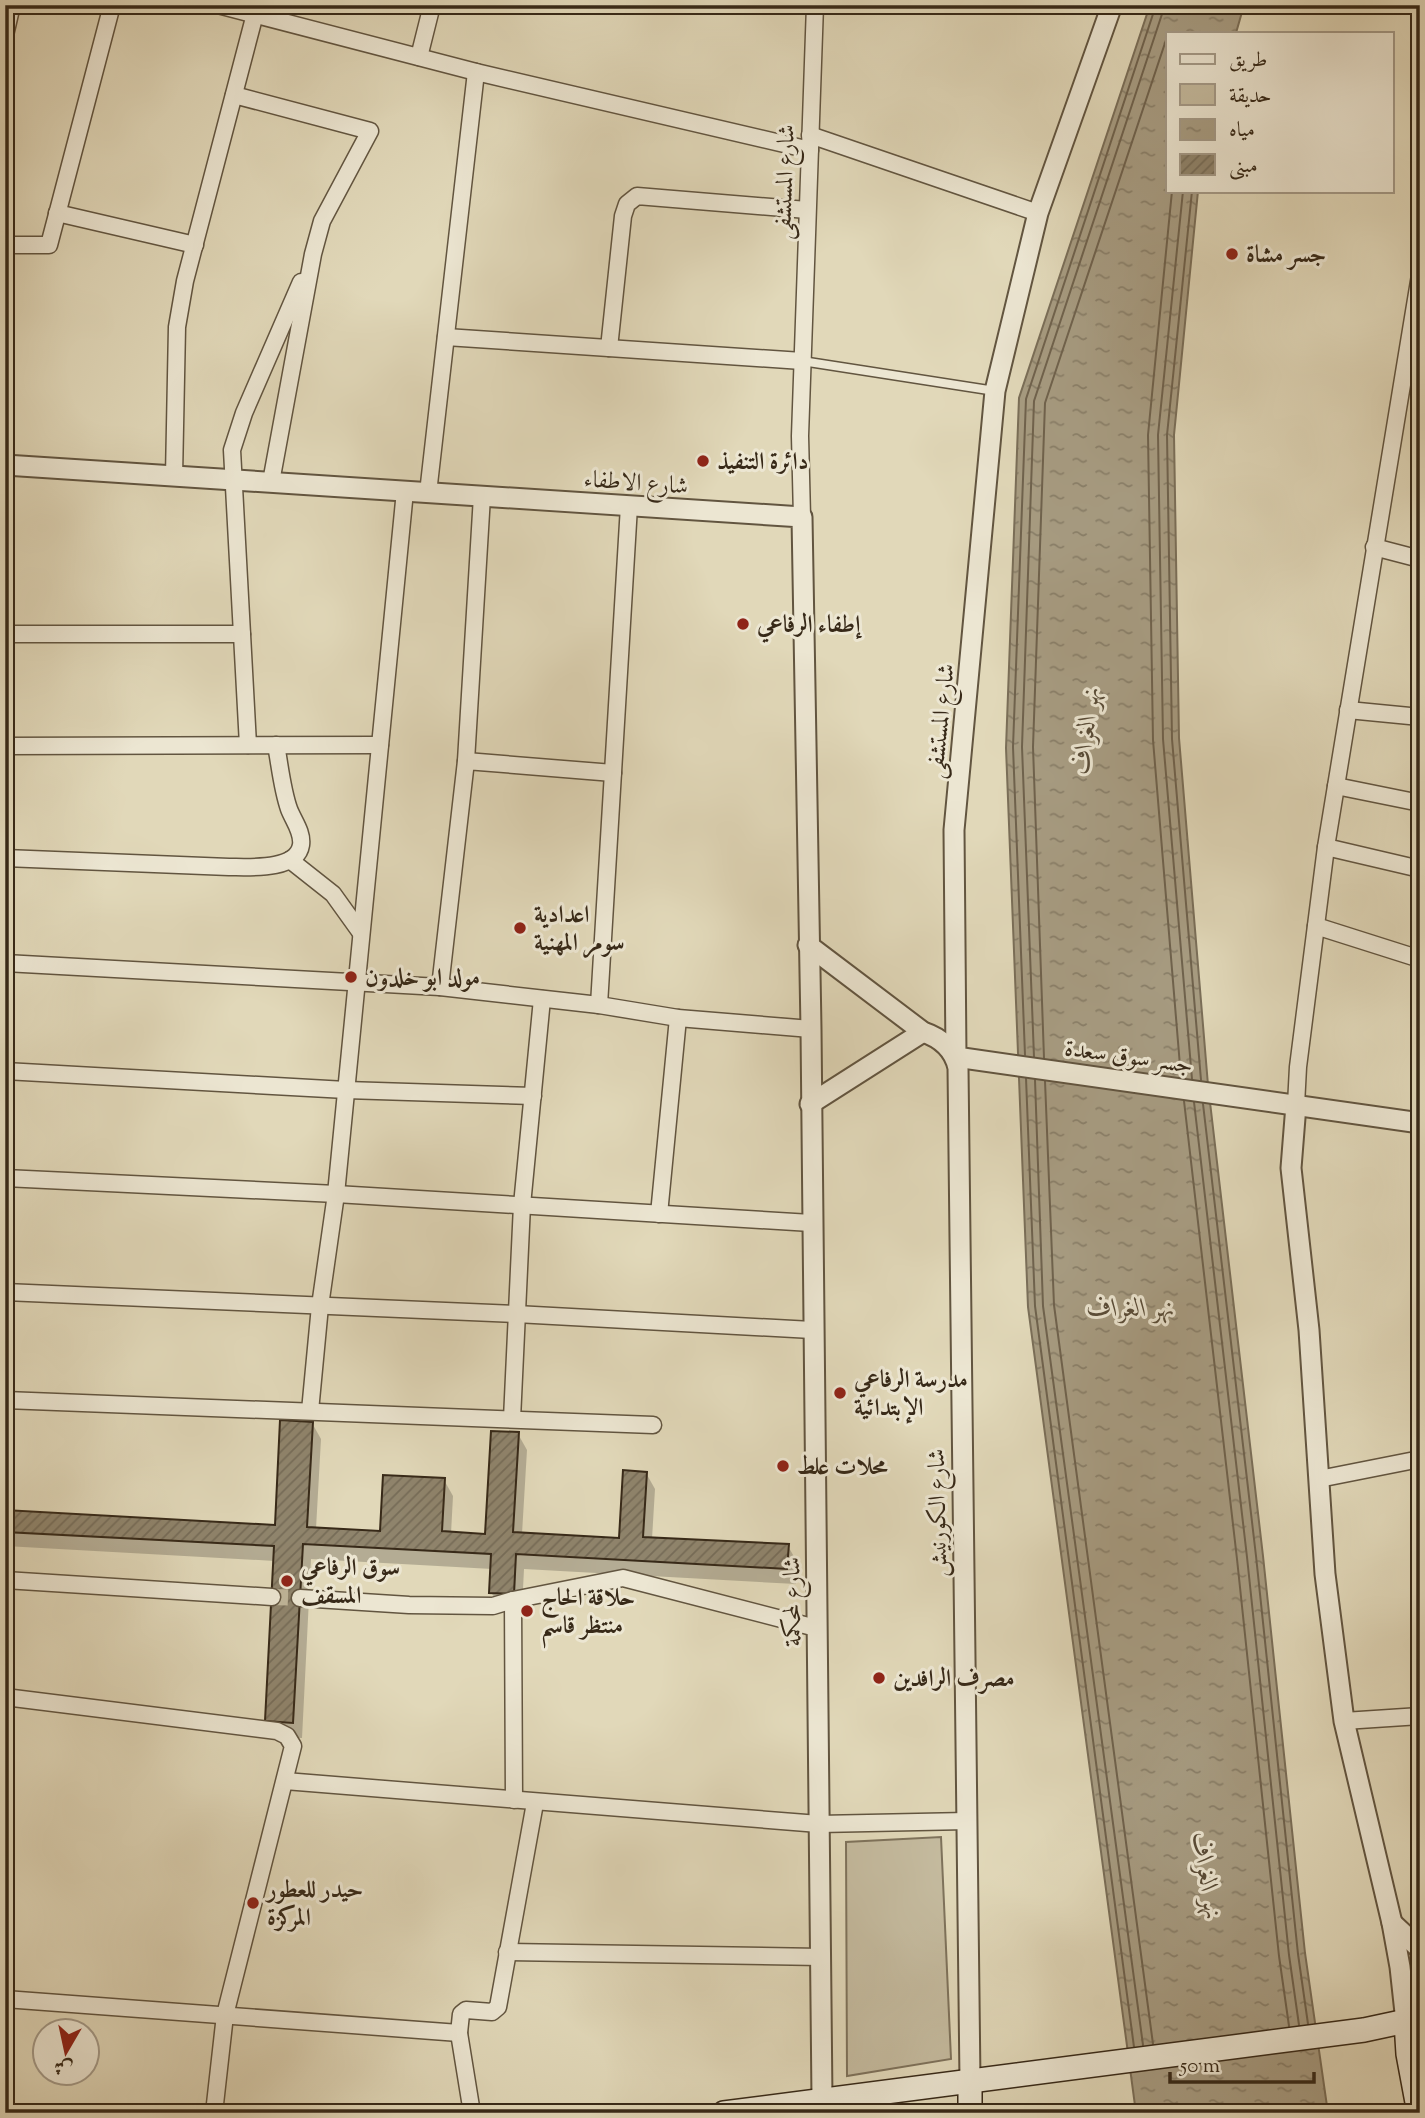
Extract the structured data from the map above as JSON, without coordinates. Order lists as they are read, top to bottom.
{
  "streets": {
    "main road": ["شارع الكورنيش"],
    "street": [
      "شارع المستشفى",
      "شارع الاطفاء",
      "جسر سوق سعدة",
      "شارع لمحكمة"
    ]
  },
  "crossings": [
    ["شارع المستشفى", "شارع الاطفاء"],
    ["شارع المستشفى", "جسر سوق سعدة"],
    ["شارع المستشفى", "شارع الكورنيش"],
    ["جسر سوق سعدة", "شارع الكورنيش"]
  ],
  "water": ["نهر الغراف"],
  "places": [
    "جسر مشاة",
    "دائرة التنفيذ",
    "إطفاء الرفاعي",
    "اعدادية سومر المهنية",
    "مولد ابو خلدون",
    "مدرسة الرفاعي الإبتدائية",
    "محلات علط",
    "سوق الرفاعي المسقف",
    "حلاقة الحاج منتظر قاسم",
    "مصرف الرافدين",
    "حيدر للعطور المركزة"
  ],
  "legend": [
    "طريق",
    "حديقة",
    "مياه",
    "مبنى"
  ],
  "scale_bar": "50 m",
  "north": "bottom"
}
